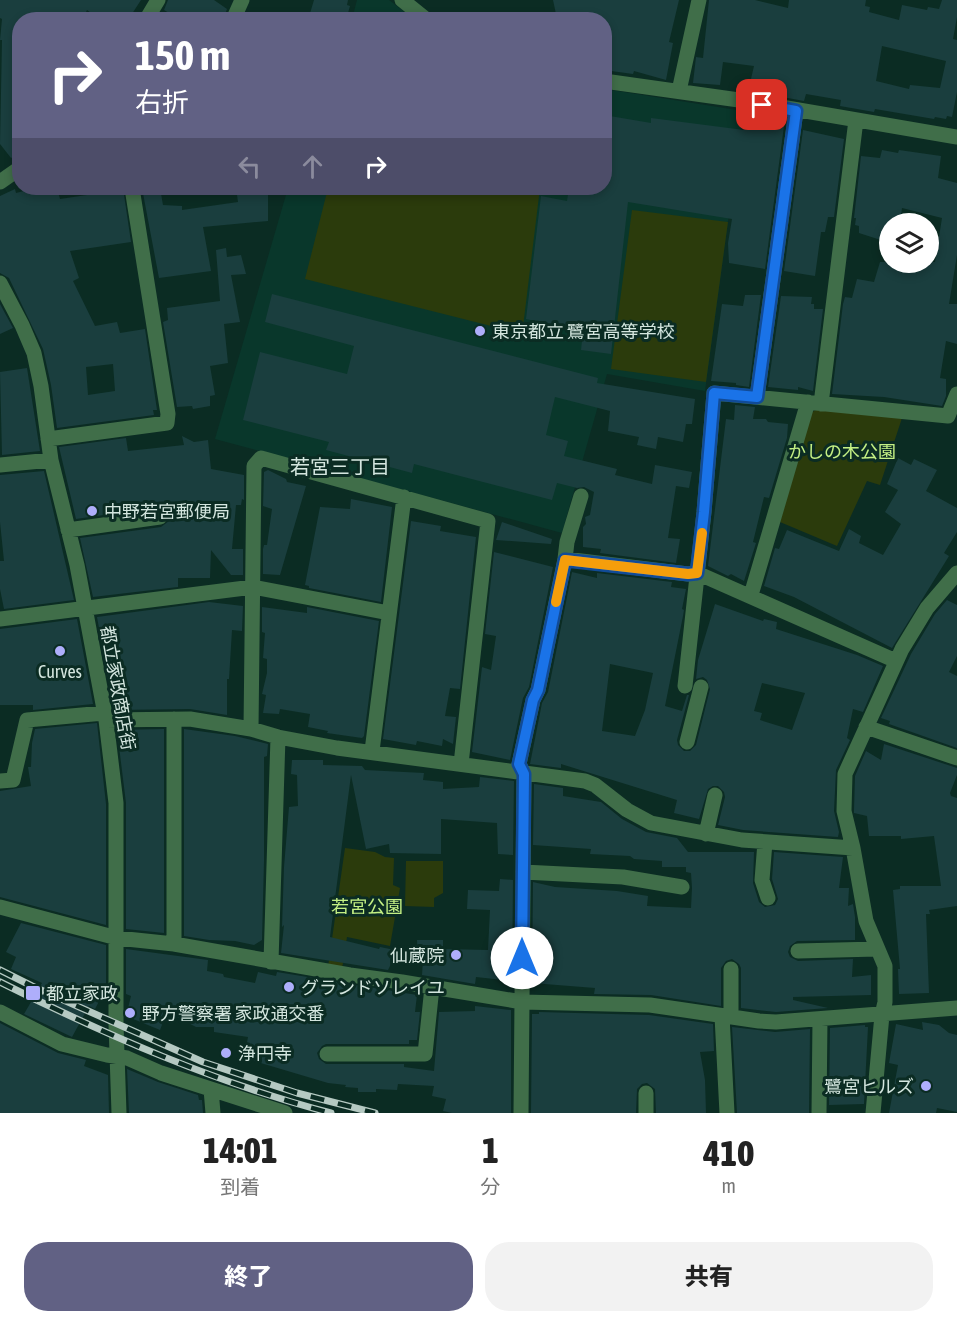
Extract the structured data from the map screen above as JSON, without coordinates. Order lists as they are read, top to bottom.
{
  "streets": {
    "street": ["都立家政商店街"]
  },
  "districts": ["若宮三丁目"],
  "parks": ["かしの木公園", "若宮公園"],
  "places": {
    "other": [
      "東京都立 鷺宮高等学校",
      "中野若宮郵便局",
      "Curves",
      "仙蔵院",
      "グランドソレイユ",
      "野方警察署 家政通交番",
      "浄円寺",
      "鷺宮ヒルズ"
    ],
    "transit": ["都立家政"]
  },
  "page": {
    "turn": ["150 m", "右折"],
    "eta": [
      "14:01",
      "到着",
      "1",
      "分",
      "410",
      "m"
    ],
    "buttons": ["終了", "共有"]
  }
}
